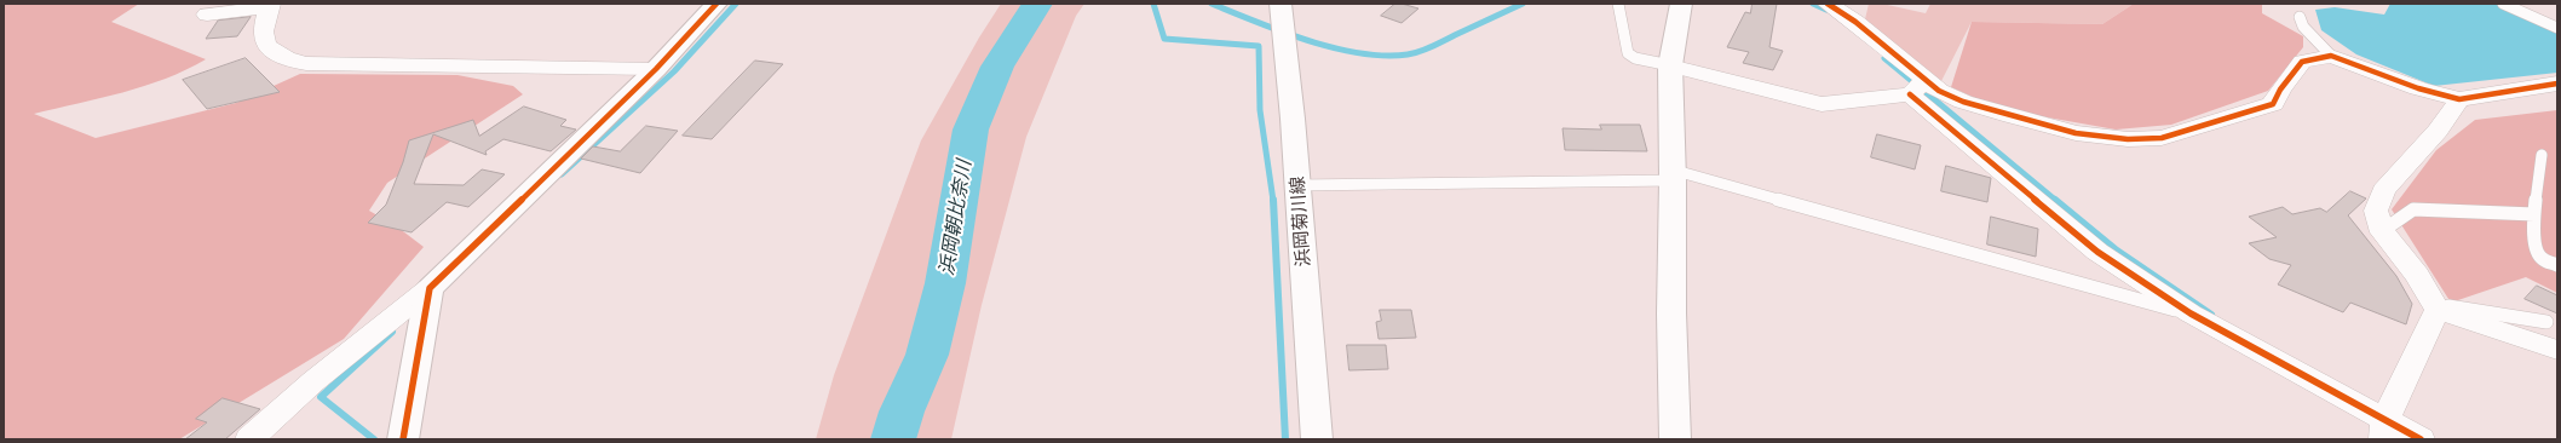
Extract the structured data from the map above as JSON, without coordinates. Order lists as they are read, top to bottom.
{
  "streets": {
    "street": ["浜岡菊川線"]
  },
  "water": ["浜岡朝比奈川"]
}
